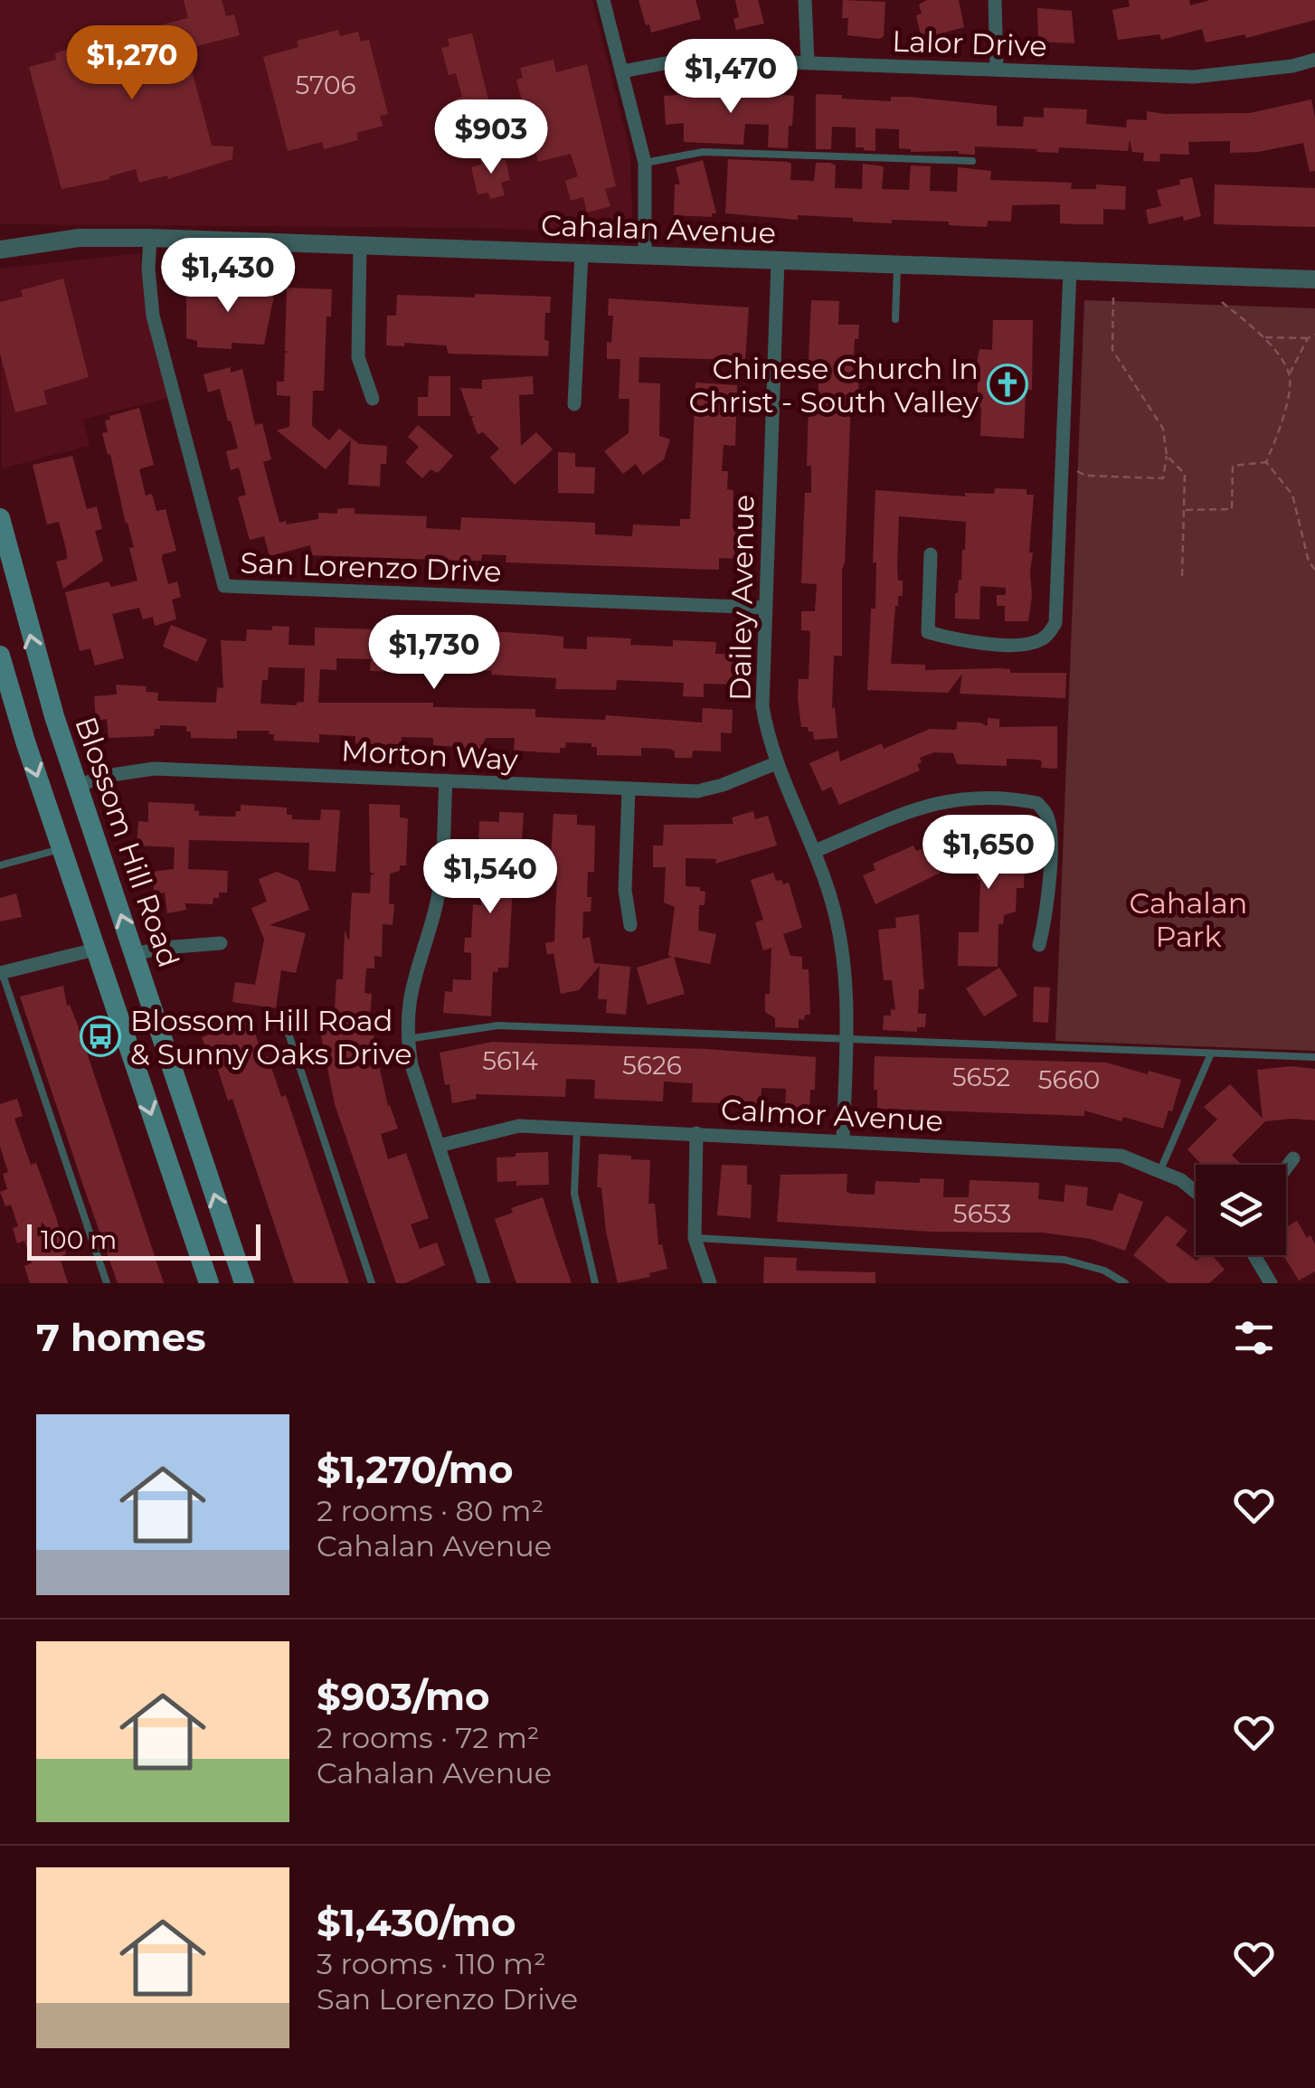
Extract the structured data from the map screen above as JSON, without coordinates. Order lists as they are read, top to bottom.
{
  "streets": {
    "main road": ["Blossom Hill Road"],
    "street": [
      "Lalor Drive",
      "Cahalan Avenue",
      "San Lorenzo Drive",
      "Dailey Avenue",
      "Morton Way",
      "Calmor Avenue"
    ]
  },
  "crossings": [
    ["Cahalan Avenue", "San Lorenzo Drive"],
    ["Cahalan Avenue", "Dailey Avenue"],
    ["San Lorenzo Drive", "Dailey Avenue"],
    ["Dailey Avenue", "Morton Way"],
    ["Dailey Avenue", "Calmor Avenue"],
    ["Morton Way", "Blossom Hill Road"]
  ],
  "parks": ["Cahalan Park"],
  "places": {
    "church": ["Chinese Church In Christ - South Valley"],
    "bus stop": ["Blossom Hill Road & Sunny Oaks Drive"]
  },
  "house_numbers": [
    "5706",
    "5614",
    "5626",
    "5652",
    "5660",
    "5653"
  ],
  "scale_bar": "100 m",
  "page": {
    "price": [
      "$1,270",
      "$1,470",
      "$903",
      "$1,430",
      "$1,730",
      "$1,650",
      "$1,540"
    ],
    "scale": "100 m",
    "heading": "7 homes",
    "list": [
      {
        "name": "$1,270/mo",
        "note": "2 rooms · 80 m² · Cahalan Avenue"
      },
      {
        "name": "$903/mo",
        "note": "2 rooms · 72 m² · Cahalan Avenue"
      },
      {
        "name": "$1,430/mo",
        "note": "3 rooms · 110 m² · San Lorenzo Drive"
      }
    ]
  }
}
